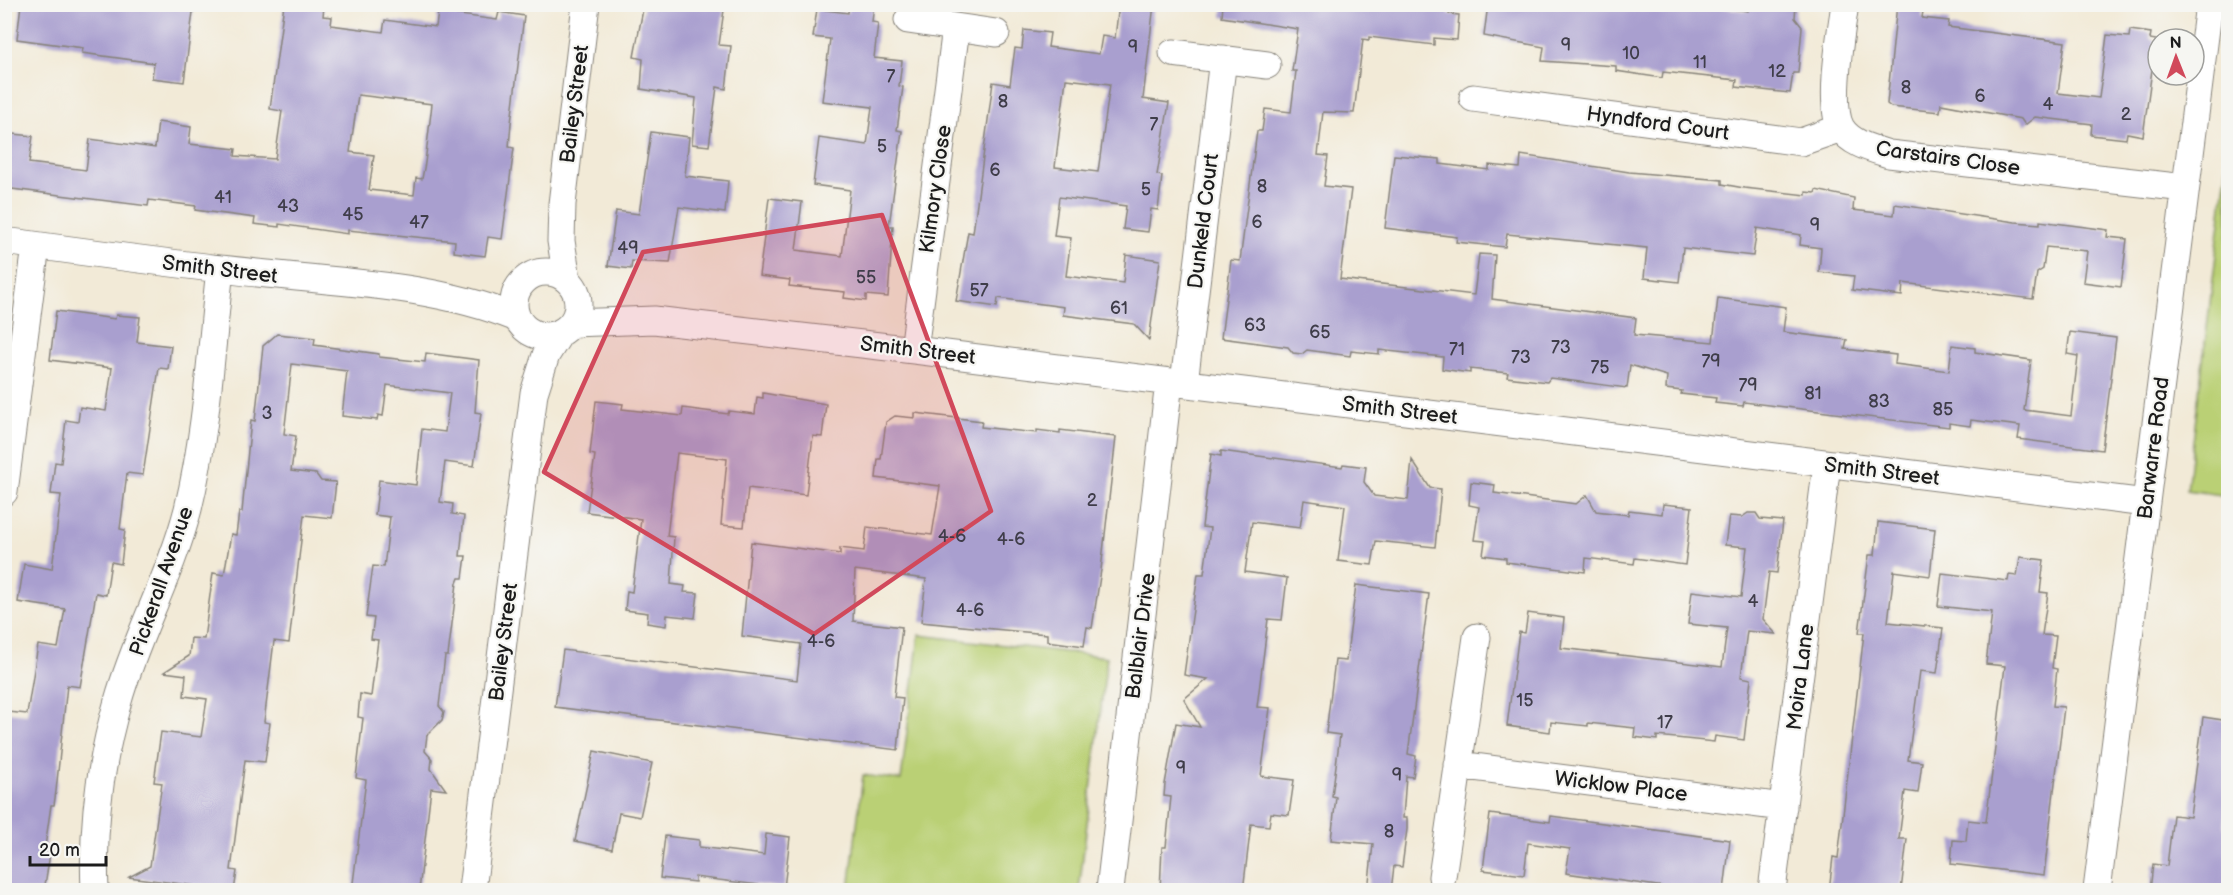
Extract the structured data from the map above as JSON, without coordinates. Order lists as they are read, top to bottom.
{
  "streets": {
    "street": [
      "Bailey Street",
      "Hyndford Court",
      "Carstairs Close",
      "Kilmory Close",
      "Dunkeld Court",
      "Smith Street",
      "Barwarre Road",
      "Pickerall Avenue",
      "Balblair Drive",
      "Moira Lane",
      "Wicklow Place"
    ]
  },
  "crossings": [
    ["Bailey Street", "Smith Street"],
    ["Hyndford Court", "Carstairs Close"],
    ["Carstairs Close", "Barwarre Road"],
    ["Kilmory Close", "Smith Street"],
    ["Dunkeld Court", "Smith Street"],
    ["Dunkeld Court", "Balblair Drive"],
    ["Smith Street", "Barwarre Road"],
    ["Smith Street", "Pickerall Avenue"],
    ["Smith Street", "Balblair Drive"],
    ["Smith Street", "Moira Lane"],
    ["Moira Lane", "Wicklow Place"]
  ],
  "house_numbers": [
    "9",
    "9",
    "10",
    "11",
    "12",
    "7",
    "8",
    "6",
    "8",
    "4",
    "2",
    "7",
    "5",
    "6",
    "8",
    "5",
    "41",
    "43",
    "45",
    "47",
    "6",
    "9",
    "49",
    "55",
    "57",
    "61",
    "63",
    "65",
    "73",
    "71",
    "73",
    "79",
    "75",
    "79",
    "81",
    "83",
    "85",
    "3",
    "2",
    "4-6",
    "4-6",
    "4",
    "4-6",
    "4-6",
    "15",
    "17",
    "9",
    "9",
    "8"
  ],
  "scale_bar": "20 m",
  "north": "top"
}
